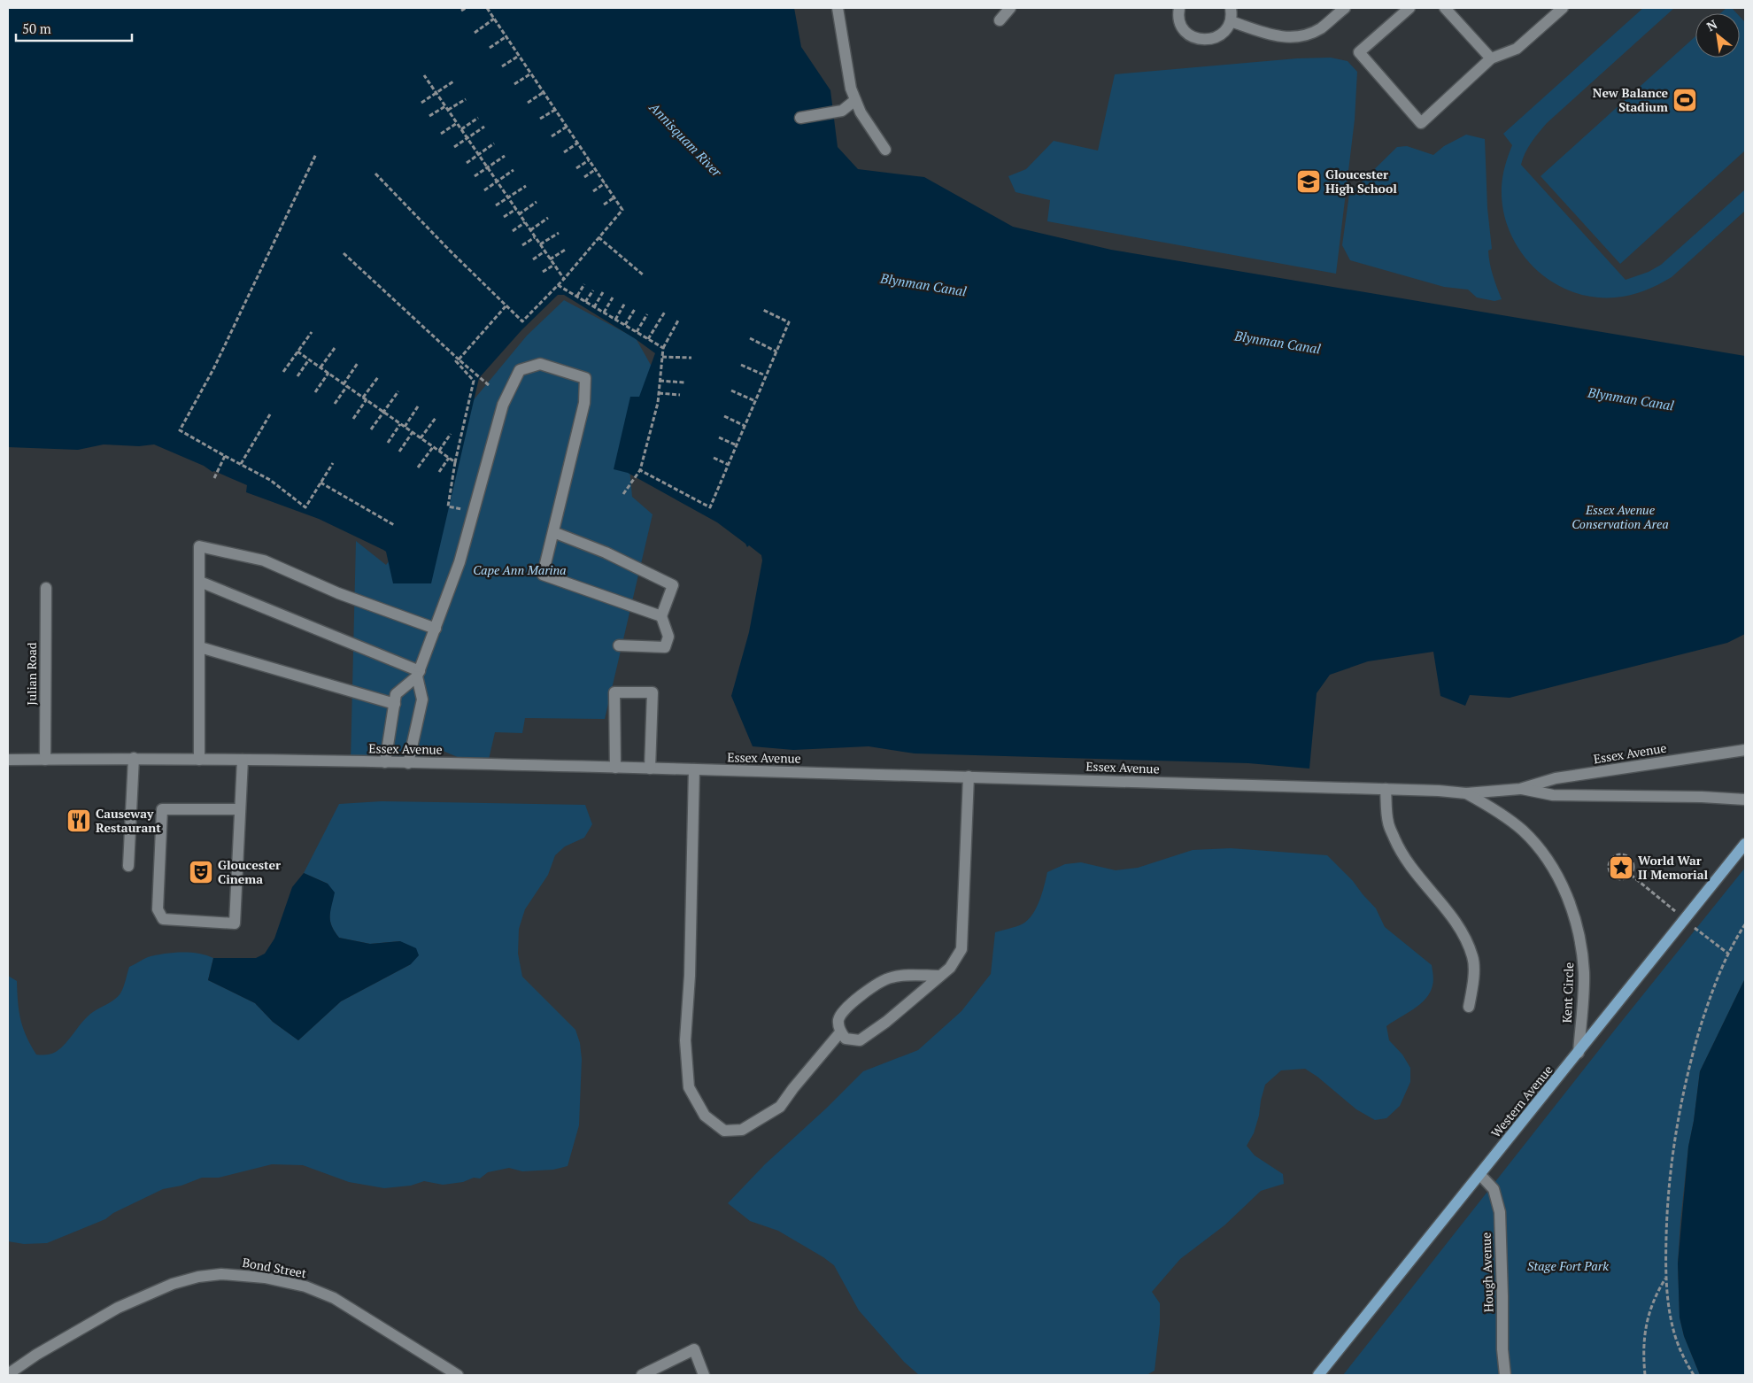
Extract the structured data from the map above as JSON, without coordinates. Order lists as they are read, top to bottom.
{
  "streets": {
    "main road": ["Western Avenue"],
    "street": [
      "Julian Road",
      "Essex Avenue",
      "Kent Circle",
      "Bond Street",
      "Hough Avenue"
    ]
  },
  "crossings": [
    ["Julian Road", "Essex Avenue"],
    ["Essex Avenue", "Kent Circle"],
    ["Kent Circle", "Western Avenue"],
    ["Western Avenue", "Hough Avenue"]
  ],
  "water": ["Annisquam River", "Blynman Canal"],
  "parks": ["Essex Avenue Conservation Area", "Cape Ann Marina", "Stage Fort Park"],
  "places": {
    "sports": ["New Balance Stadium"],
    "school or university": ["Gloucester High School"],
    "restaurant": ["Causeway Restaurant"],
    "place": ["World War II Memorial"],
    "theatre": ["Gloucester Cinema"]
  },
  "scale_bar": "50 m",
  "north": "top left"
}
